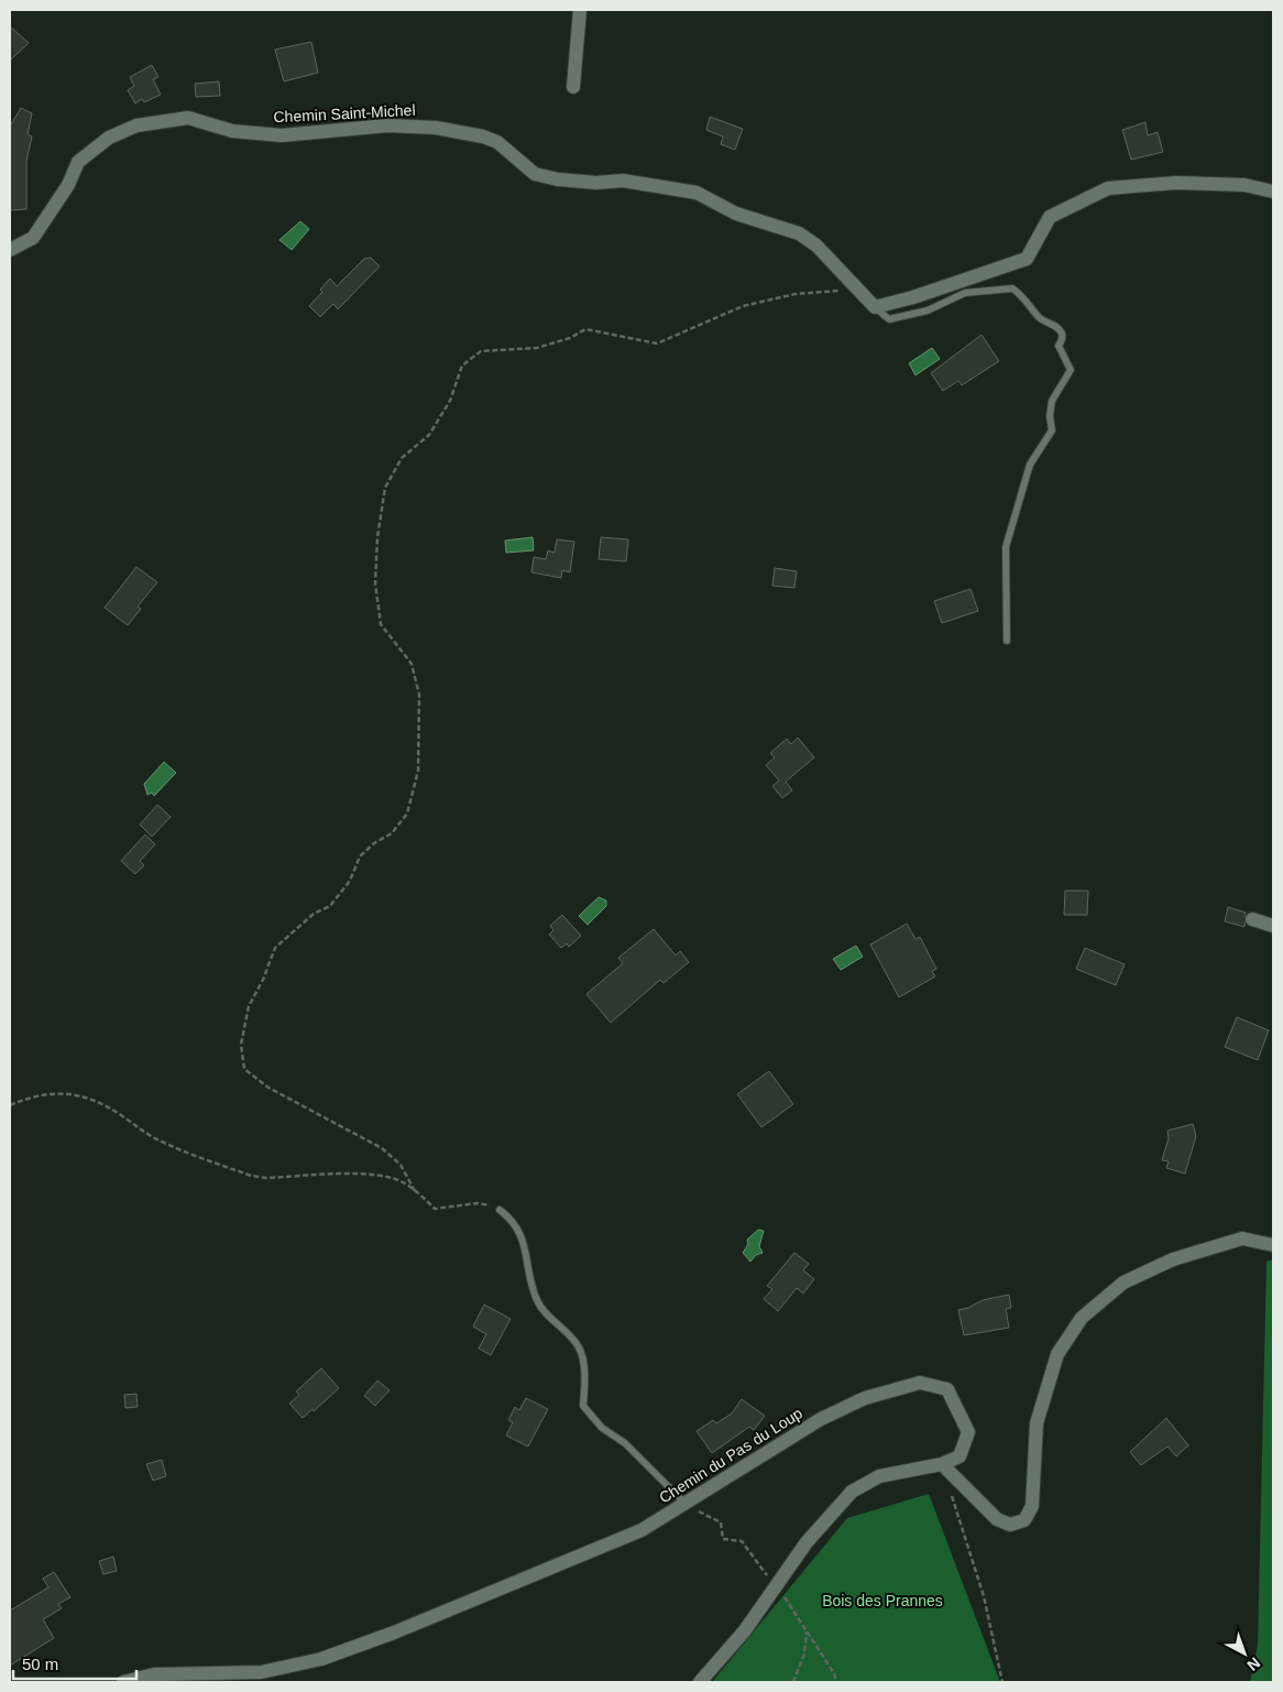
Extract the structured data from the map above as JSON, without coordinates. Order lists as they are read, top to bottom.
{
  "streets": {
    "street": ["Chemin Saint-Michel", "Chemin du Pas du Loup"]
  },
  "parks": ["Bois des Prannes"],
  "scale_bar": "50 m",
  "north": "bottom right"
}
